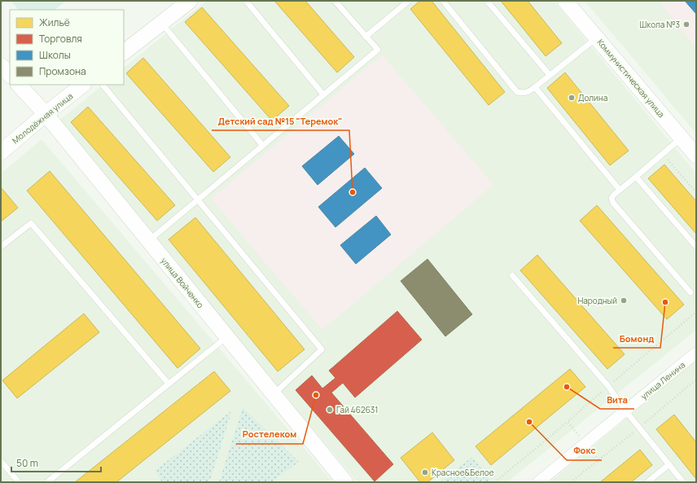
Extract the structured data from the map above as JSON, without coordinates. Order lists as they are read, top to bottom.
{
  "streets": {
    "main road": ["Коммунистическая улица", "Молодёжная улица", "улица Войченко"],
    "street": ["улица Ленина"]
  },
  "crossings": [
    ["Молодёжная улица", "улица Войченко"]
  ],
  "places": [
    "Школа №3",
    "Долина",
    "Детский сад №15 \"Теремок\"",
    "Народный",
    "Бомонд",
    "Вита",
    "Ростелеком",
    "Гай 462631",
    "Фокс",
    "Красное&Белое"
  ],
  "legend": [
    "Жильё",
    "Торговля",
    "Школы",
    "Промзона"
  ],
  "scale_bar": "50 m"
}
